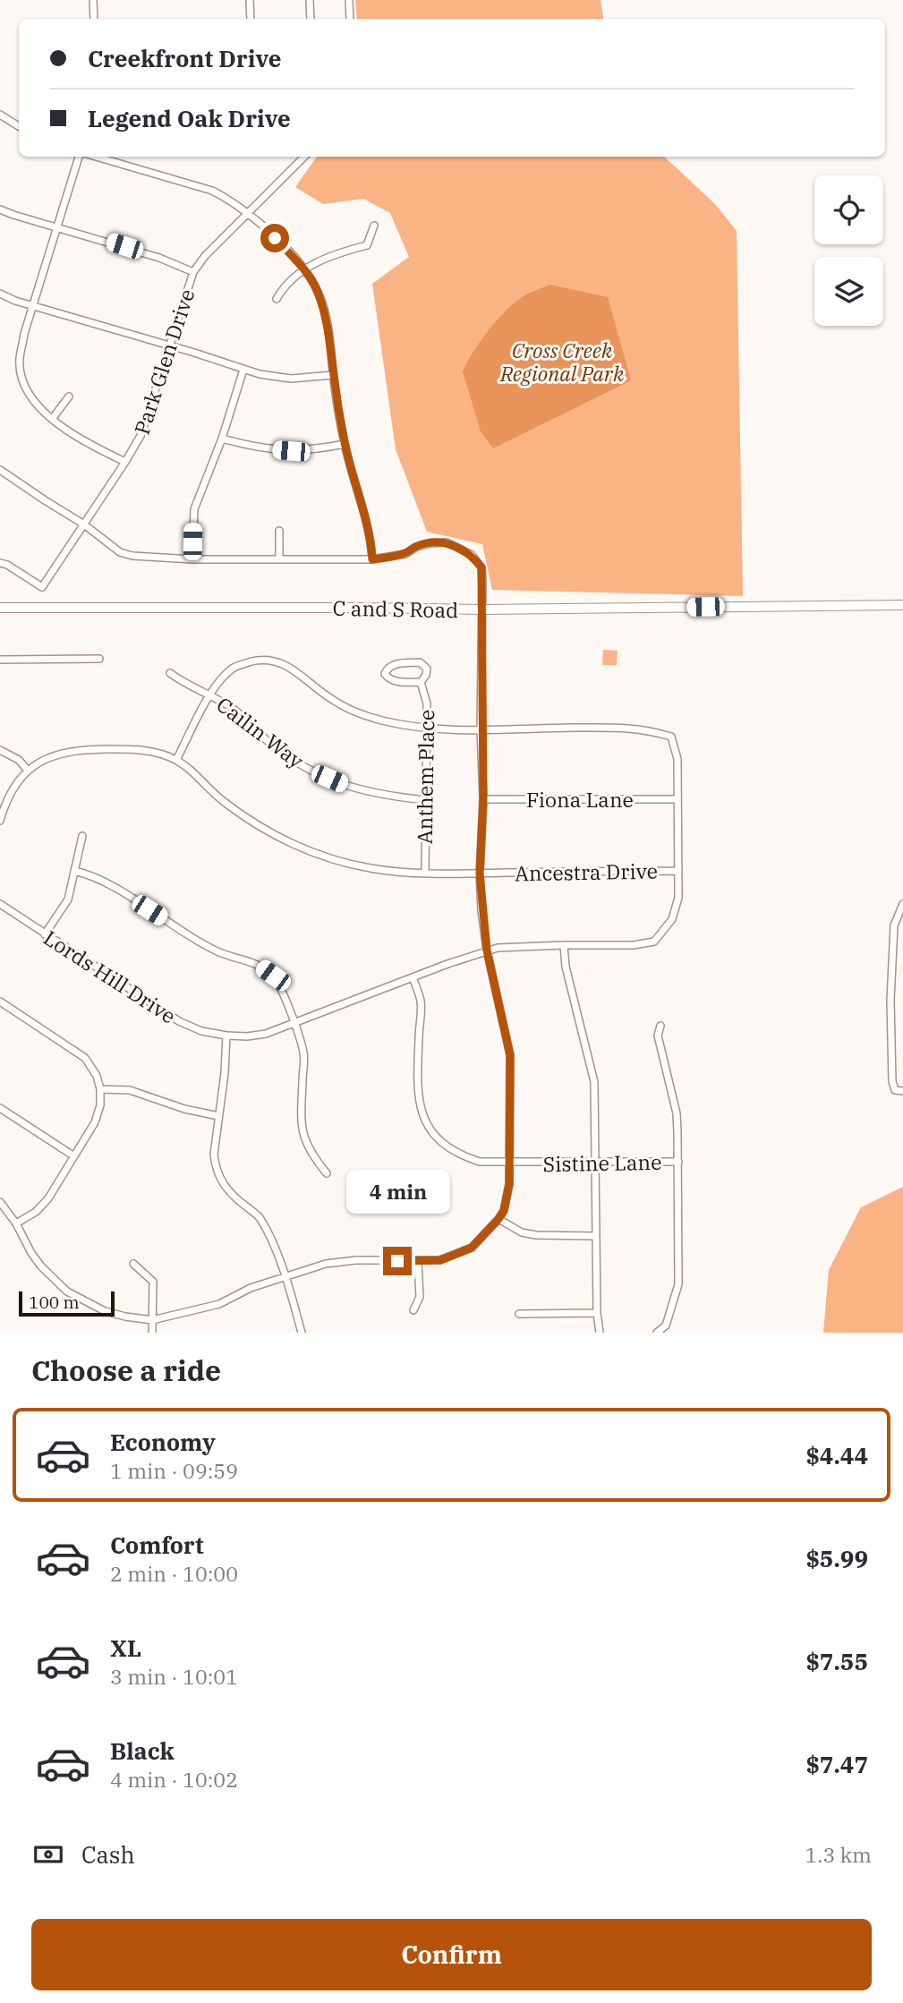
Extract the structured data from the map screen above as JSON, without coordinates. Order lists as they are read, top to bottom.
{
  "streets": {
    "main road": ["C and S Road"],
    "street": [
      "Park Glen Drive",
      "Cailin Way",
      "Anthem Place",
      "Fiona Lane",
      "Ancestra Drive",
      "Lords Hill Drive",
      "Sistine Lane"
    ]
  },
  "crossings": [
    ["Cailin Way", "Anthem Place"],
    ["Anthem Place", "Ancestra Drive"],
    ["Lords Hill Drive", "Sistine Lane"]
  ],
  "parks": ["Cross Creek Regional Park"],
  "scale_bar": "100 m",
  "page": {
    "banner": ["Creekfront Drive", "Legend Oak Drive"],
    "bubble": "4 min",
    "scale": "100 m",
    "heading": "Choose a ride",
    "list": [
      {
        "name": "Economy",
        "note": "1 min · 09:59",
        "value": "$4.44"
      },
      {
        "name": "Comfort",
        "note": "2 min · 10:00",
        "value": "$5.99"
      },
      {
        "name": "XL",
        "note": "3 min · 10:01",
        "value": "$7.55"
      },
      {
        "name": "Black",
        "note": "4 min · 10:02",
        "value": "$7.47"
      }
    ],
    "pay": ["Cash", "1.3 km"],
    "buttons": "Confirm"
  }
}
